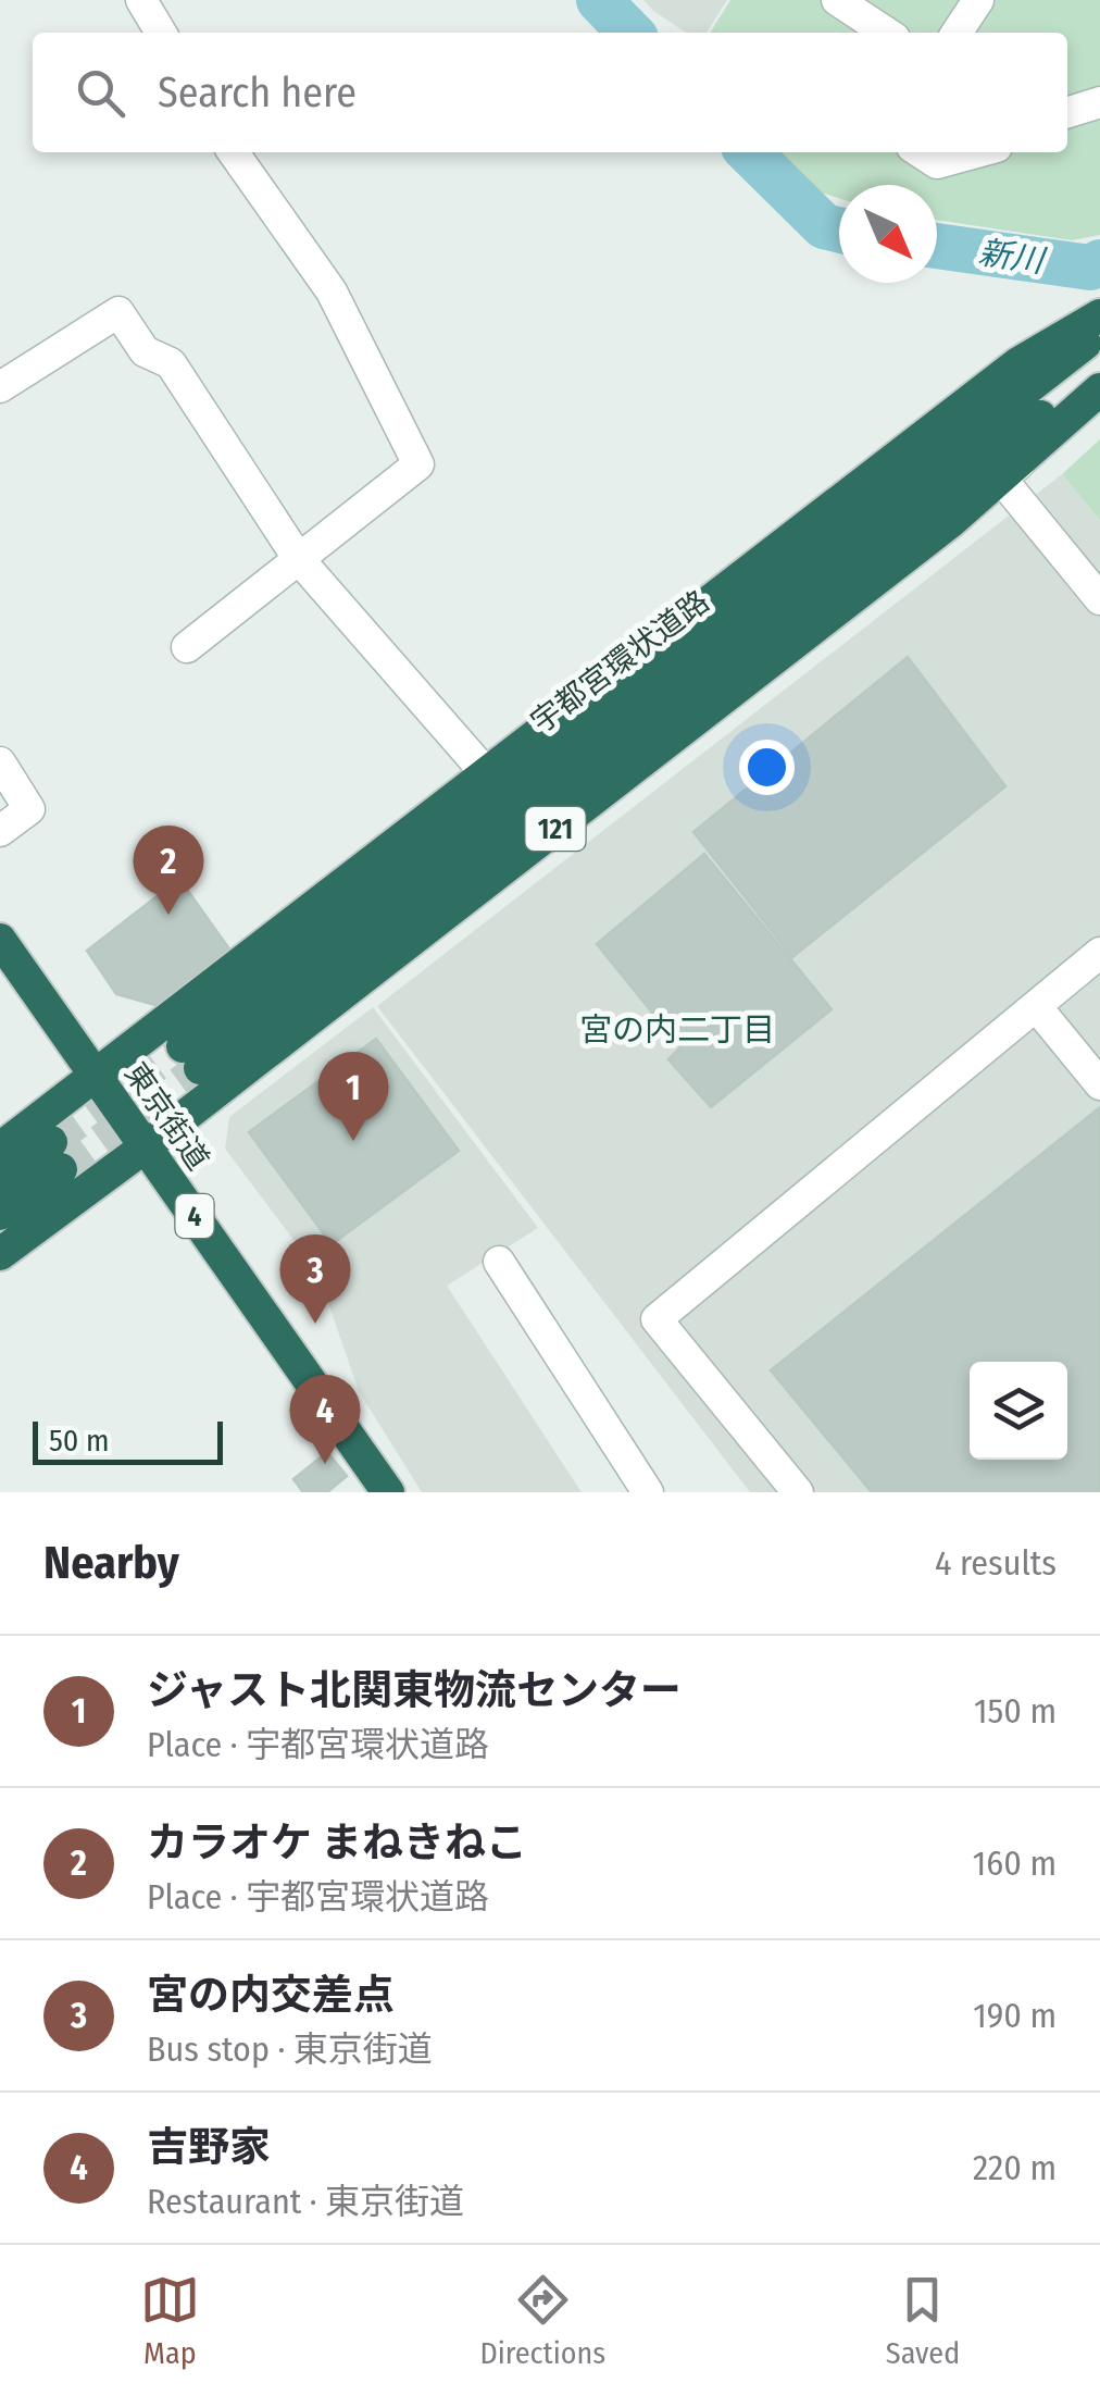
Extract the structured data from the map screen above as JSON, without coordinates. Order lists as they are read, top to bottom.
{
  "streets": {
    "highway": [
      "宇都宮環状道路",
      "121",
      "東京街道",
      "4"
    ]
  },
  "crossings": [
    ["121", "東京街道"]
  ],
  "districts": ["宮の内二丁目"],
  "water": ["新川"],
  "scale_bar": "50 m",
  "north": "bottom right",
  "page": {
    "search": "Search here",
    "pins": [
      "2",
      "1",
      "3",
      "4"
    ],
    "scale": "50 m",
    "heading": ["Nearby", "4 results"],
    "list": [
      {
        "mark": "1",
        "name": "ジャスト北関東物流センター",
        "note": "Place · 宇都宮環状道路",
        "value": "150 m"
      },
      {
        "mark": "2",
        "name": "カラオケ まねきねこ",
        "note": "Place · 宇都宮環状道路",
        "value": "160 m"
      },
      {
        "mark": "3",
        "name": "宮の内交差点",
        "note": "Bus stop · 東京街道",
        "value": "190 m"
      },
      {
        "mark": "4",
        "name": "吉野家",
        "note": "Restaurant · 東京街道",
        "value": "220 m"
      }
    ],
    "nav": ["Map", "Directions", "Saved"]
  }
}
